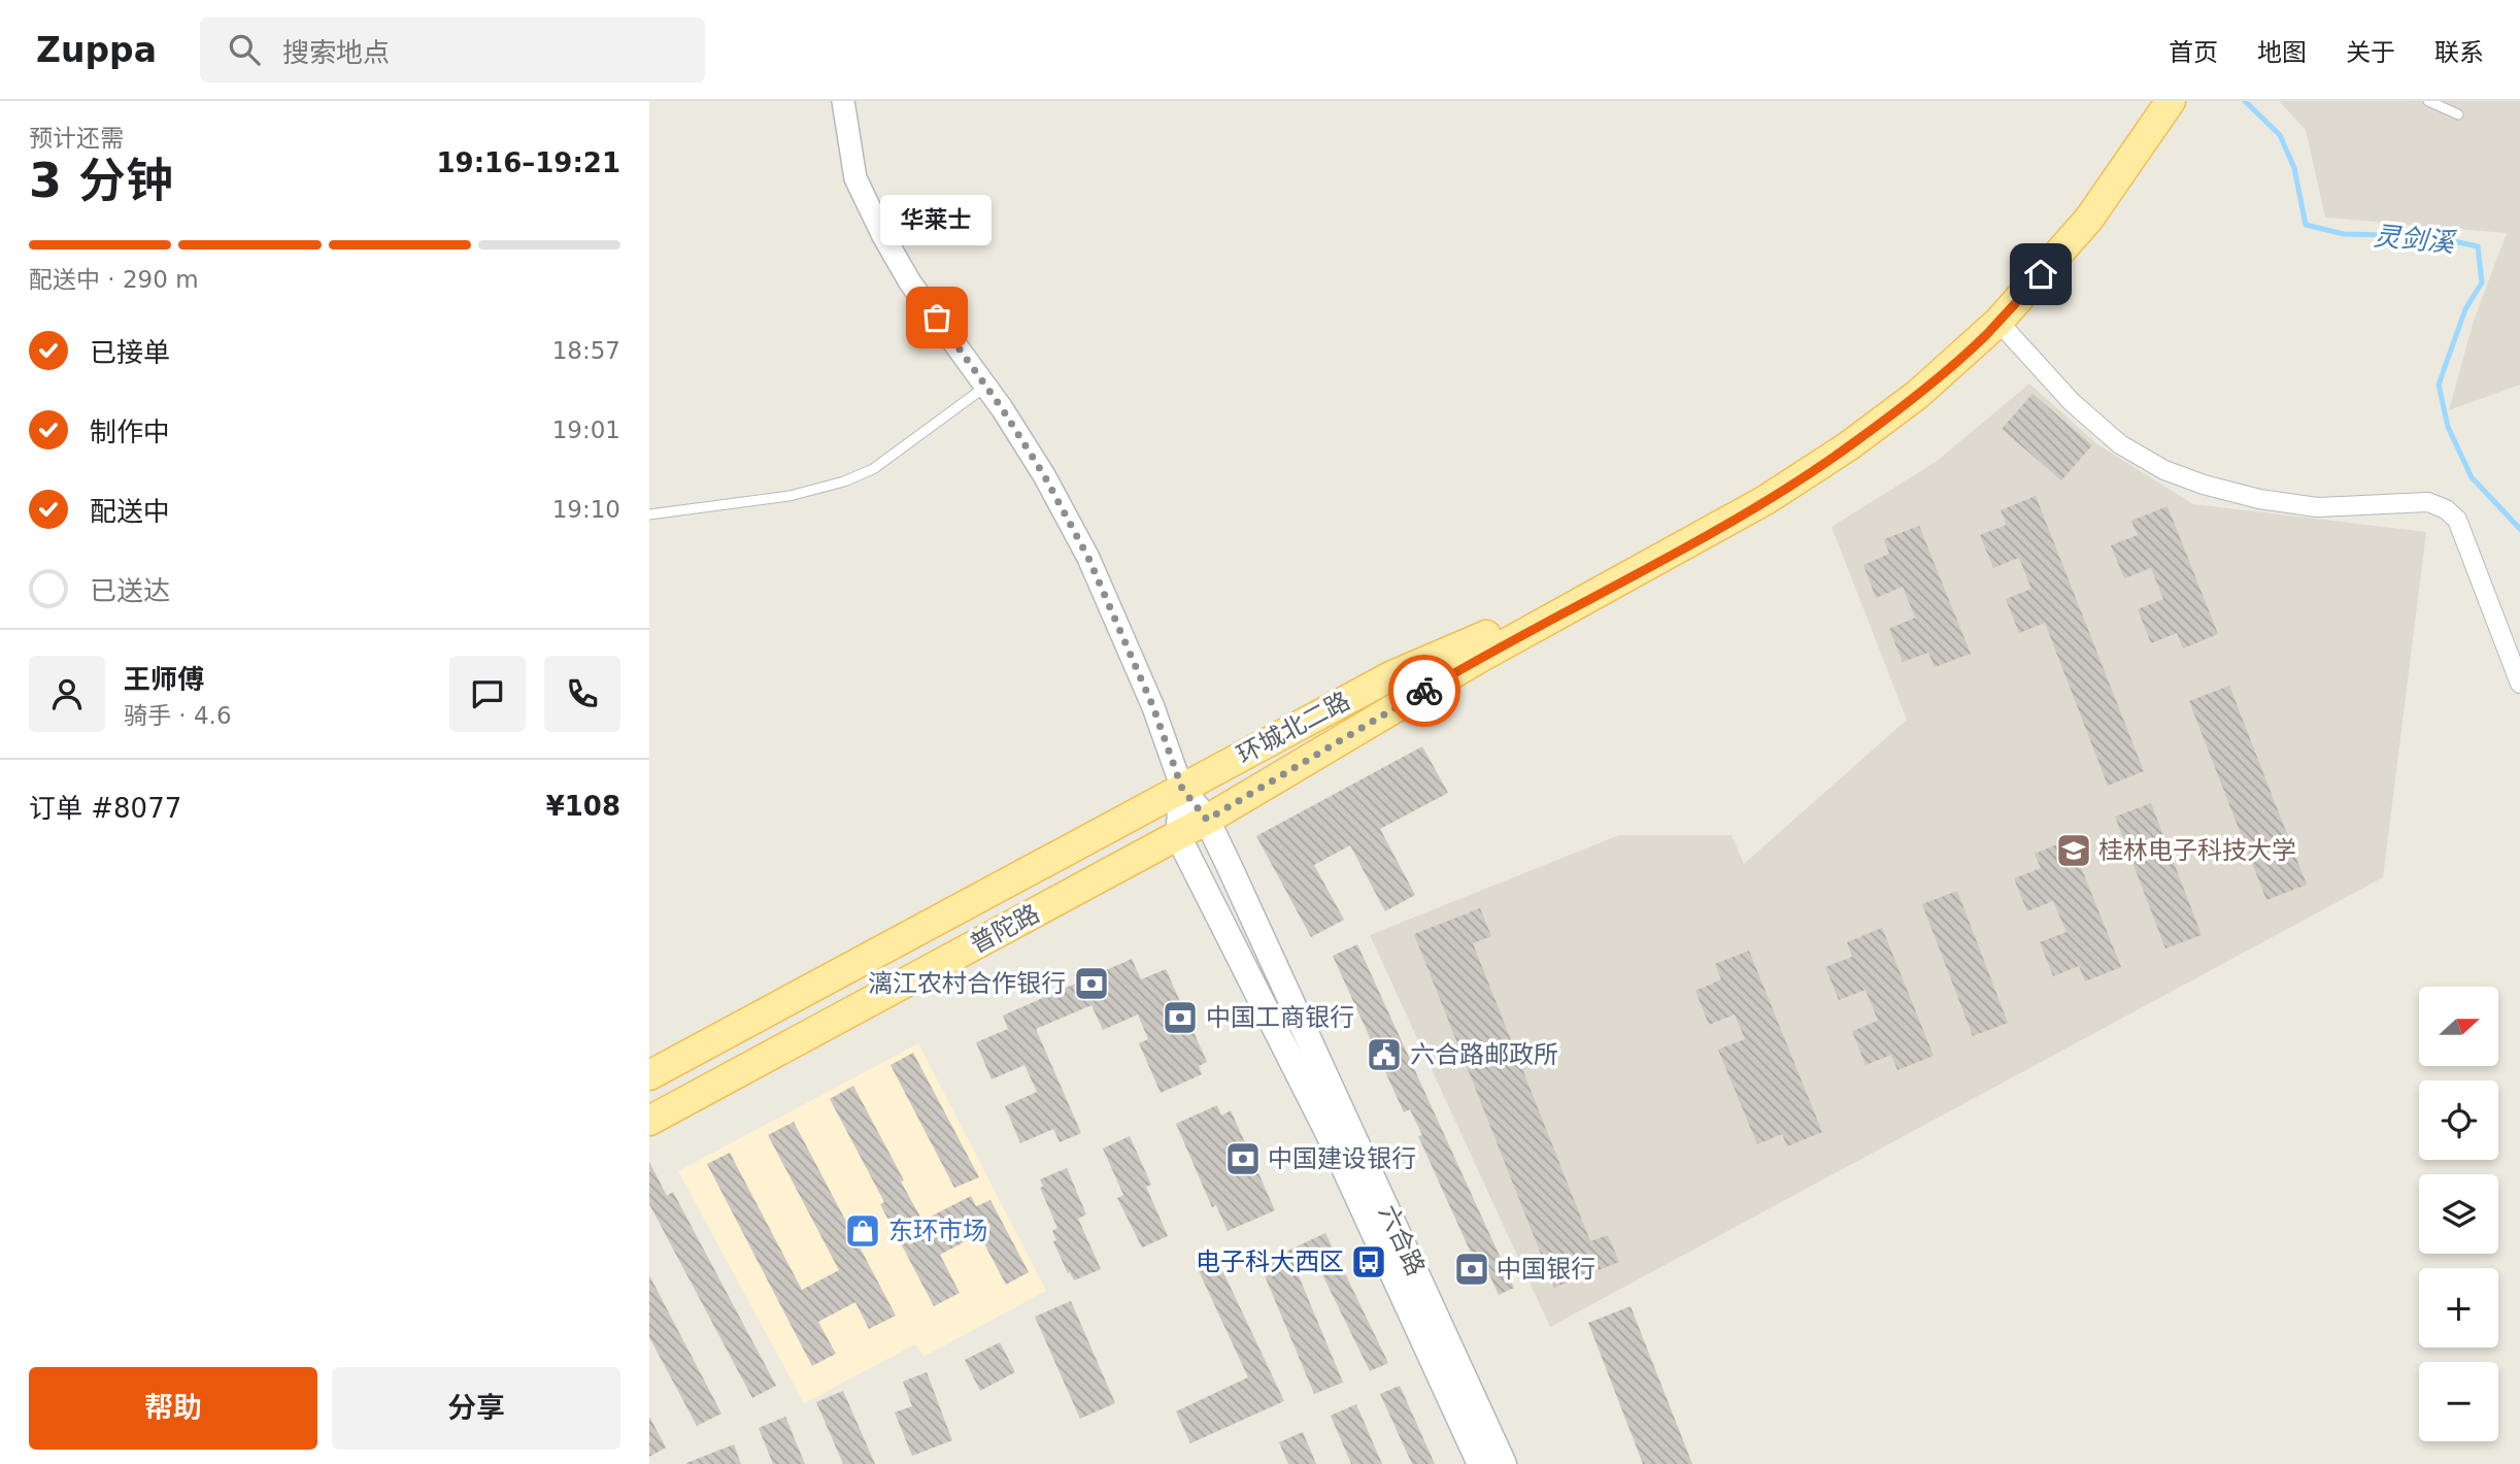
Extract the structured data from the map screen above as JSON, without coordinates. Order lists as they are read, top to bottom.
{
  "streets": {
    "main road": ["环城北二路", "普陀路", "六合路"]
  },
  "crossings": [
    ["环城北二路", "普陀路"],
    ["环城北二路", "六合路"],
    ["普陀路", "六合路"]
  ],
  "water": ["灵剑溪"],
  "places": {
    "other": ["华莱士"],
    "school or university": ["桂林电子科技大学"],
    "bank": [
      "漓江农村合作银行",
      "中国工商银行",
      "中国建设银行",
      "中国银行"
    ],
    "public building": ["六合路邮政所"],
    "shop": ["东环市场"],
    "bus stop": ["电子科大西区"]
  },
  "north": "right",
  "page": {
    "header": "Zuppa",
    "search": "搜索地点",
    "nav": [
      "首页",
      "地图",
      "关于",
      "联系"
    ],
    "heading": ["3 分钟", "预计还需", "19:16–19:21"],
    "panel": [
      "王师傅",
      "骑手 · 4.6",
      "订单 #8077",
      "¥108"
    ],
    "bubble": "华莱士",
    "bar": "配送中 · 290 m",
    "list": [
      ["已接单", "18:57"],
      ["制作中", "19:01"],
      ["配送中", "19:10"],
      "已送达"
    ],
    "map_buttons": ["+", "−"],
    "buttons": ["帮助", "分享"]
  }
}
